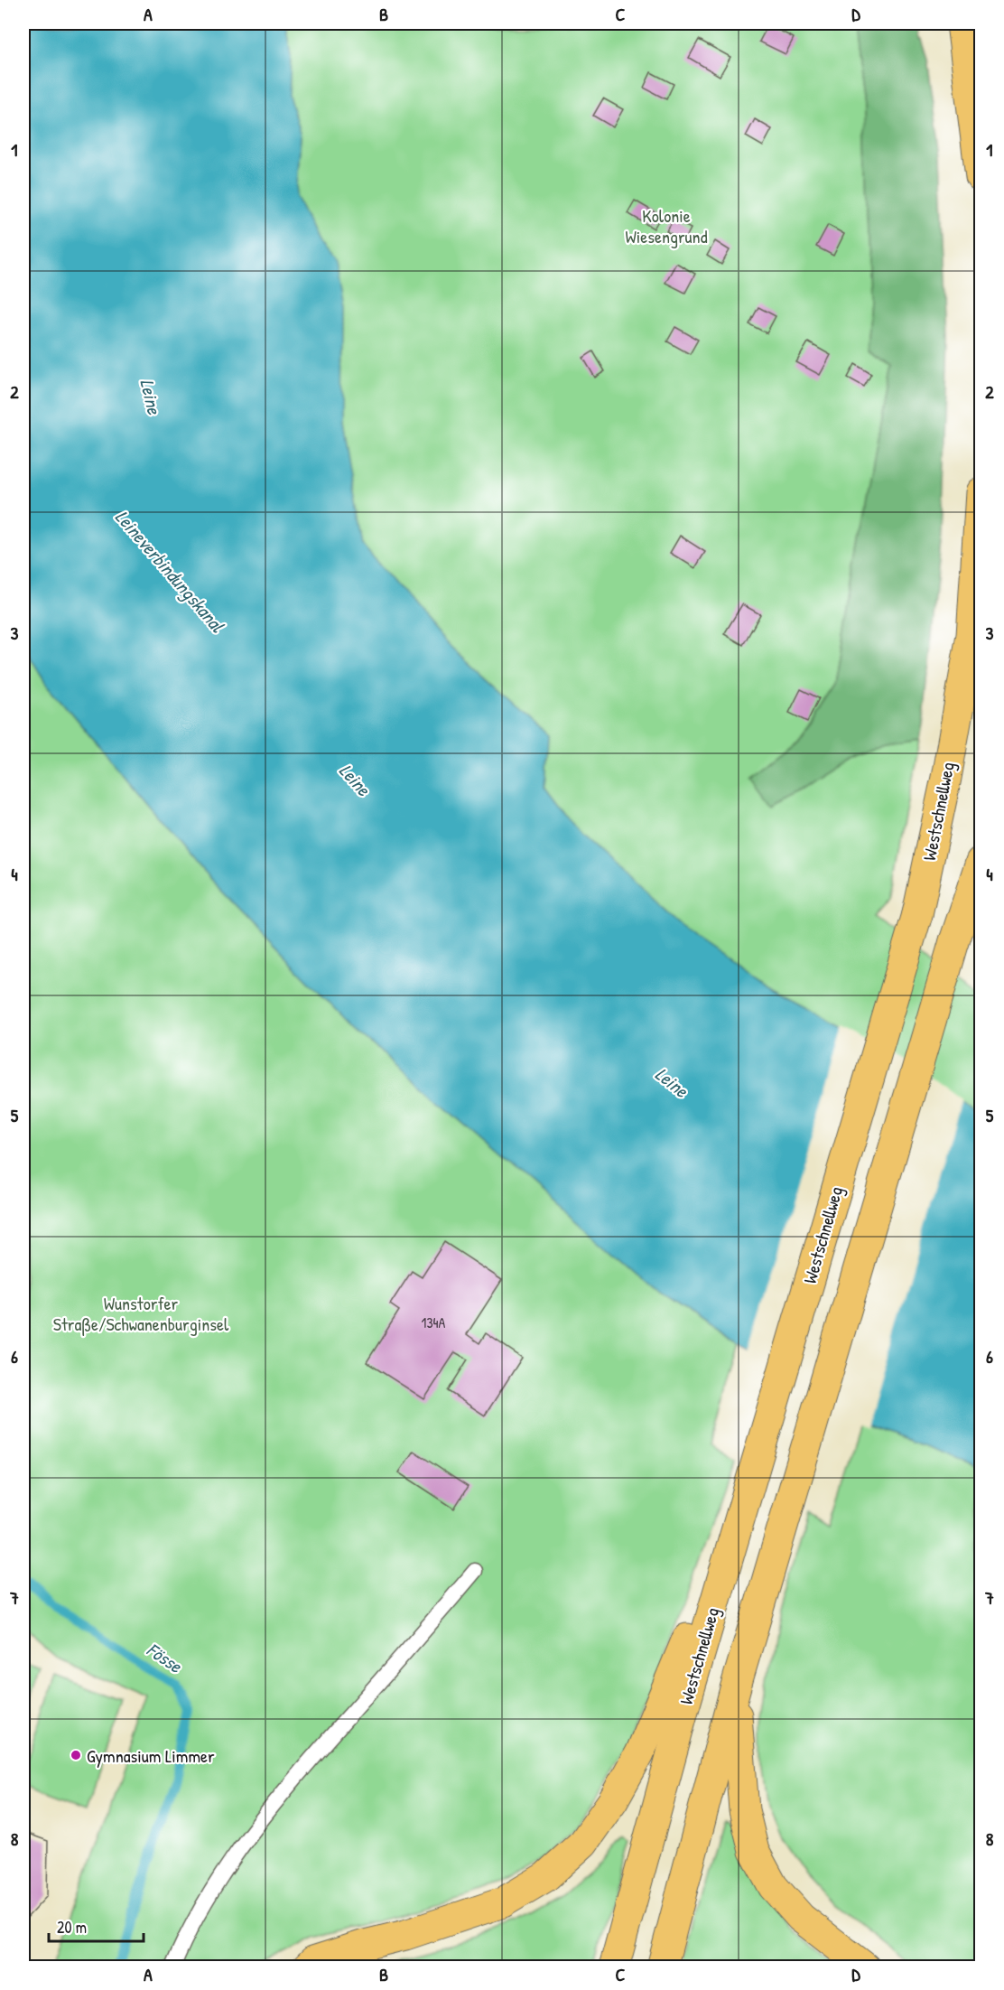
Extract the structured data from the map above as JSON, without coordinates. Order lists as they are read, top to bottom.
{
  "streets": {
    "main road": ["Westschnellweg"]
  },
  "water": ["Leine", "Leineverbindungskanal", "Fösse"],
  "parks": ["Kolonie Wiesengrund", "Wunstorfer Straße/Schwanenburginsel"],
  "places": ["Gymnasium Limmer"],
  "house_numbers": ["134A"],
  "scale_bar": "20 m",
  "grid": {
    "columns": [
      "A",
      "B",
      "C",
      "D"
    ],
    "rows": [
      "1",
      "2",
      "3",
      "4",
      "5",
      "6",
      "7",
      "8"
    ]
  }
}
